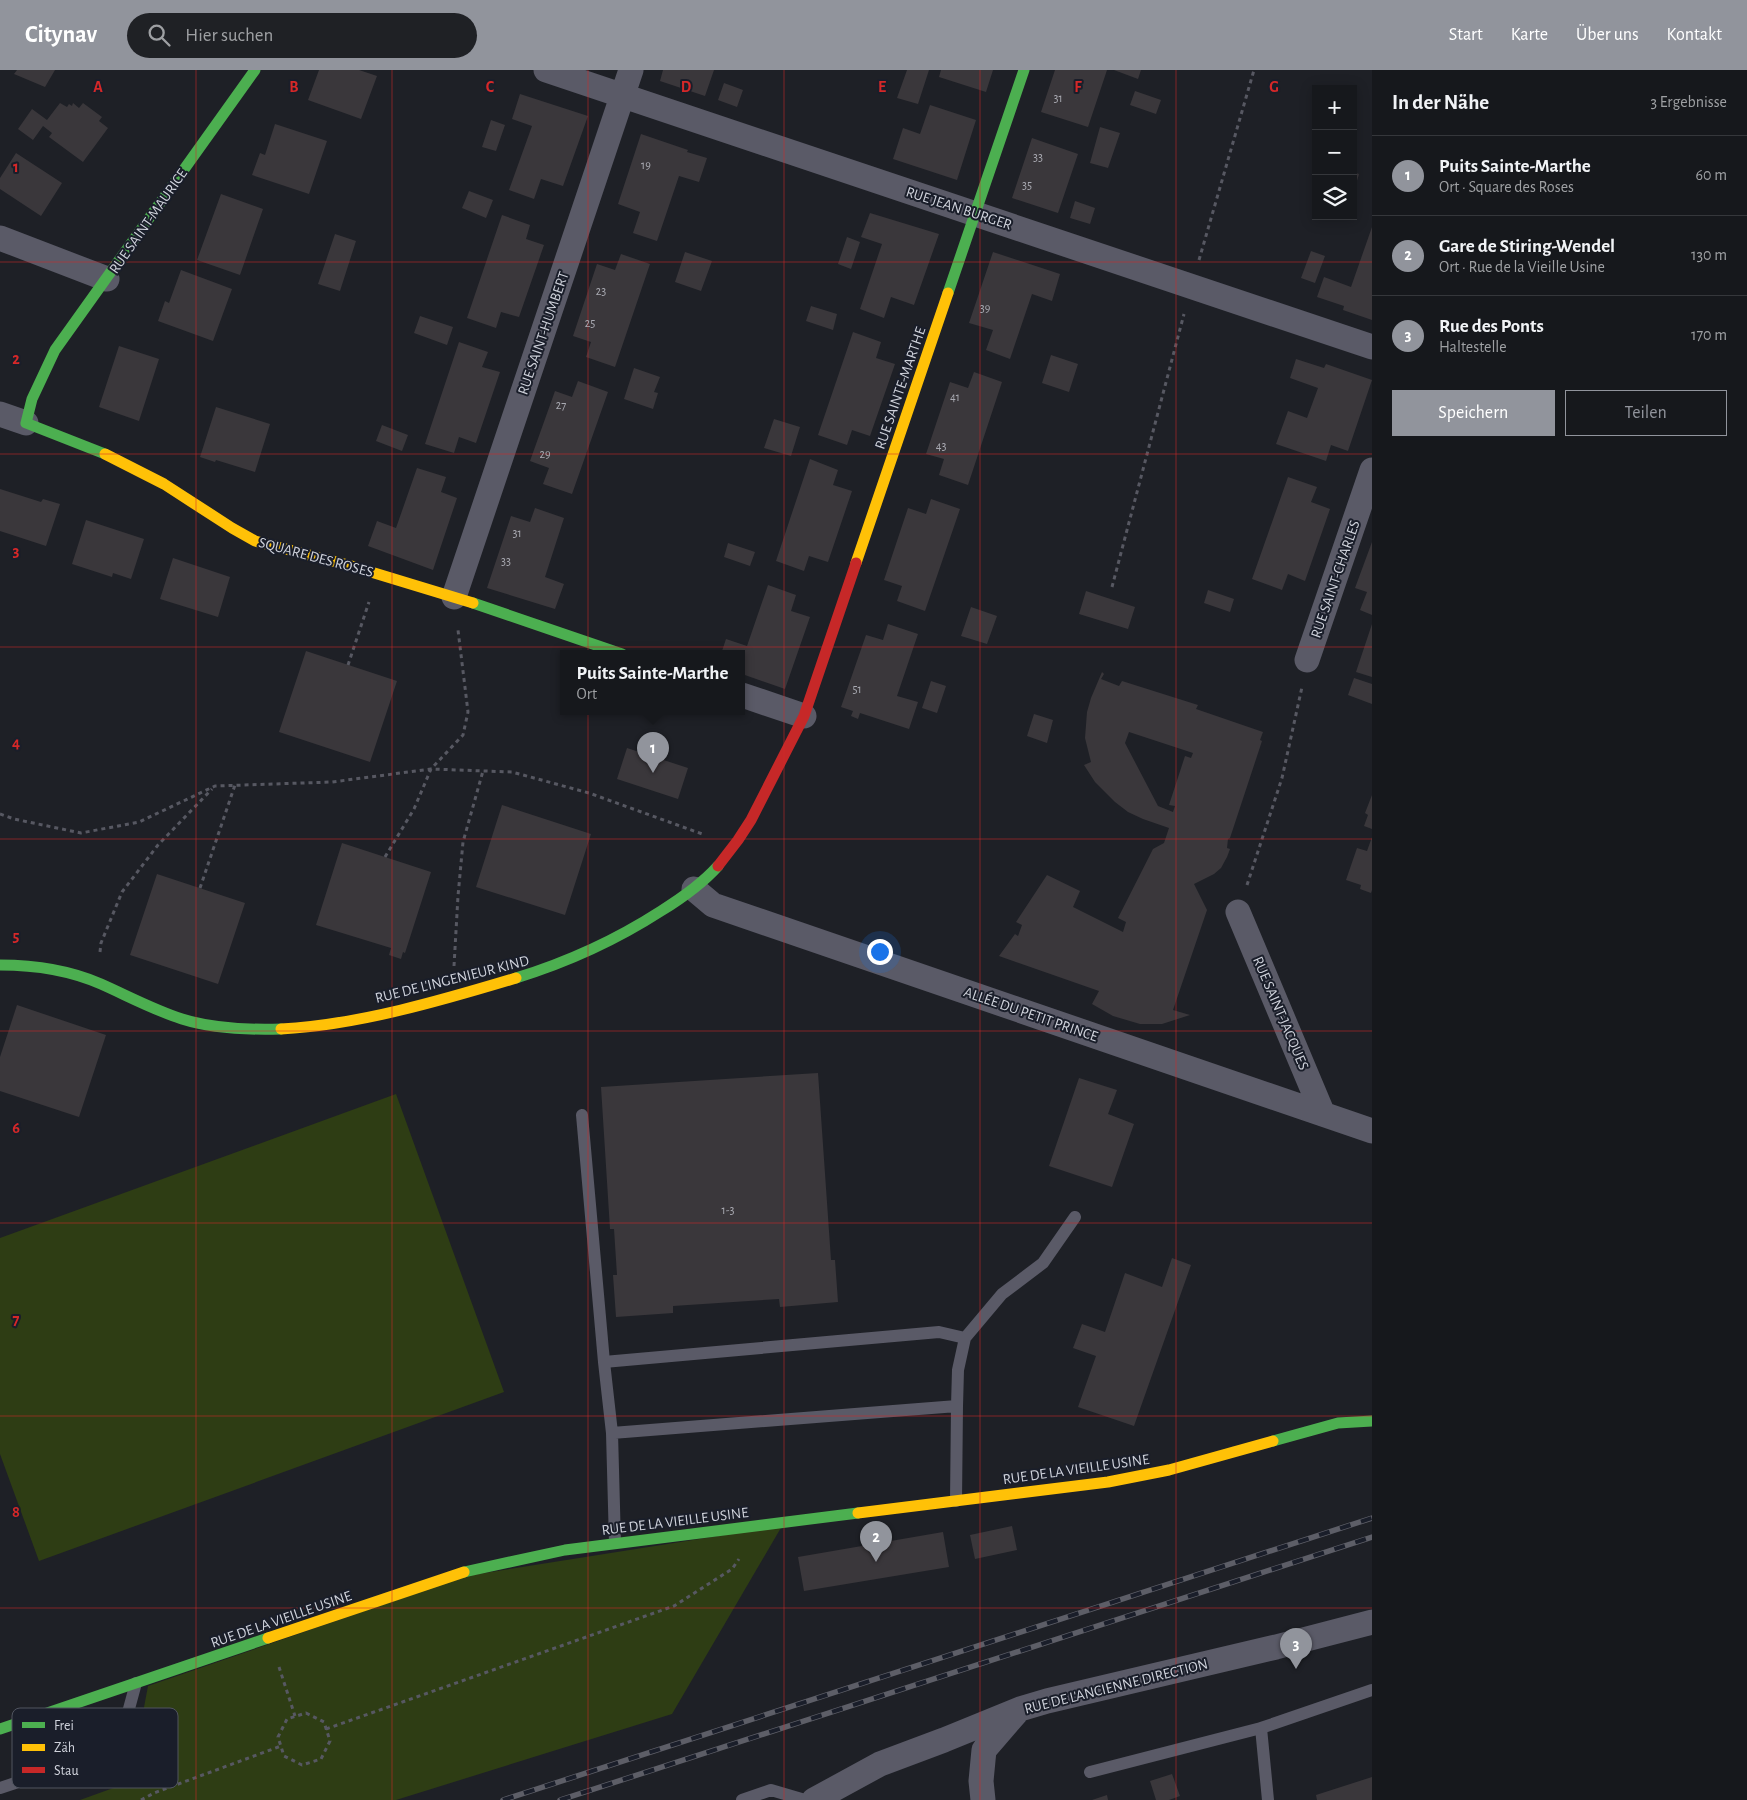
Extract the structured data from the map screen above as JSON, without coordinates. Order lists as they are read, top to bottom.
{
  "streets": {
    "street": [
      "RUE JEAN BURGER",
      "RUE SAINT-MAURICE",
      "RUE SAINT-HUMBERT",
      "RUE SAINTE-MARTHE",
      "SQUARE DES ROSES",
      "RUE SAINT-CHARLES",
      "RUE DE L'INGENIEUR KIND",
      "RUE SAINT-JACQUES",
      "ALLÉE DU PETIT PRINCE",
      "RUE DE LA VIEILLE USINE",
      "RUE DE L'ANCIENNE DIRECTION"
    ]
  },
  "crossings": [
    ["RUE JEAN BURGER", "RUE SAINT-HUMBERT"],
    ["RUE JEAN BURGER", "RUE SAINTE-MARTHE"],
    ["RUE SAINT-HUMBERT", "SQUARE DES ROSES"],
    ["RUE SAINTE-MARTHE", "RUE DE L'INGENIEUR KIND"],
    ["RUE DE L'INGENIEUR KIND", "ALLÉE DU PETIT PRINCE"],
    ["RUE SAINT-JACQUES", "ALLÉE DU PETIT PRINCE"]
  ],
  "house_numbers": [
    "31",
    "33",
    "19",
    "35",
    "23",
    "39",
    "25",
    "41",
    "27",
    "43",
    "29",
    "31",
    "33",
    "51",
    "1-3"
  ],
  "legend": ["Frei", "Zäh", "Stau"],
  "page": {
    "header": "Citynav",
    "search": "Hier suchen",
    "nav": [
      "Start",
      "Karte",
      "Über uns",
      "Kontakt"
    ],
    "heading": ["In der Nähe", "3 Ergebnisse"],
    "map_buttons": ["+", "−"],
    "list": [
      {
        "mark": "1",
        "name": "Puits Sainte-Marthe",
        "note": "Ort · Square des Roses",
        "value": "60 m"
      },
      {
        "mark": "2",
        "name": "Gare de Stiring-Wendel",
        "note": "Ort · Rue de la Vieille Usine",
        "value": "130 m"
      },
      {
        "mark": "3",
        "name": "Rue des Ponts",
        "note": "Haltestelle",
        "value": "170 m"
      }
    ],
    "buttons": ["Speichern", "Teilen"],
    "popup": ["Puits Sainte-Marthe", "Ort"],
    "pins": ["1", "2", "3"]
  },
  "grid": {
    "columns": [
      "A",
      "B",
      "C",
      "D",
      "E",
      "F",
      "G"
    ],
    "rows": [
      "1",
      "2",
      "3",
      "4",
      "5",
      "6",
      "7",
      "8"
    ]
  }
}
